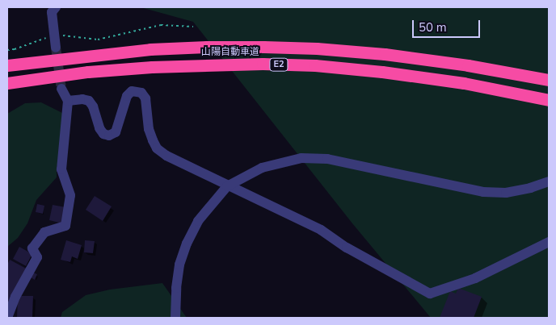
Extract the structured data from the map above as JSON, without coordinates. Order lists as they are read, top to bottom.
{
  "streets": {
    "highway": ["山陽自動車道", "E2"]
  },
  "scale_bar": "50 m"
}
